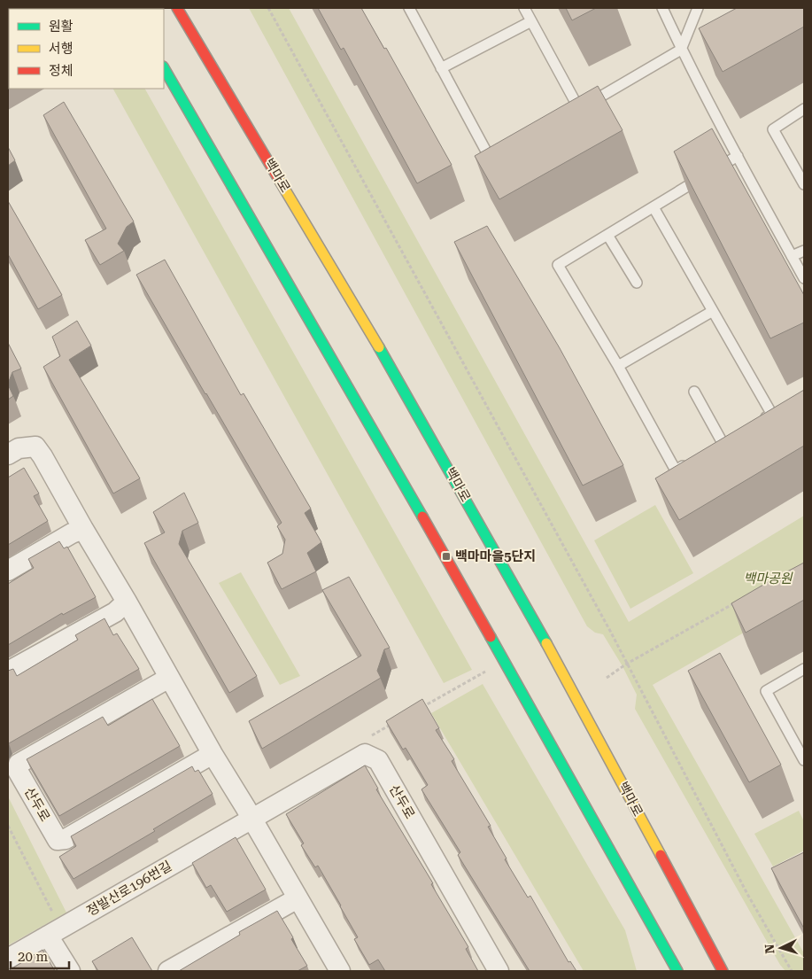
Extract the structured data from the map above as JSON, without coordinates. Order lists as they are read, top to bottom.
{
  "streets": {
    "main road": ["백마로"],
    "street": ["산두로", "정발산로196번길"]
  },
  "crossings": [
    ["산두로", "정발산로196번길"]
  ],
  "parks": ["백마공원"],
  "places": {
    "transit": ["백마마을5단지"]
  },
  "legend": ["원활", "서행", "정체"],
  "scale_bar": "20 m",
  "north": "left"
}
